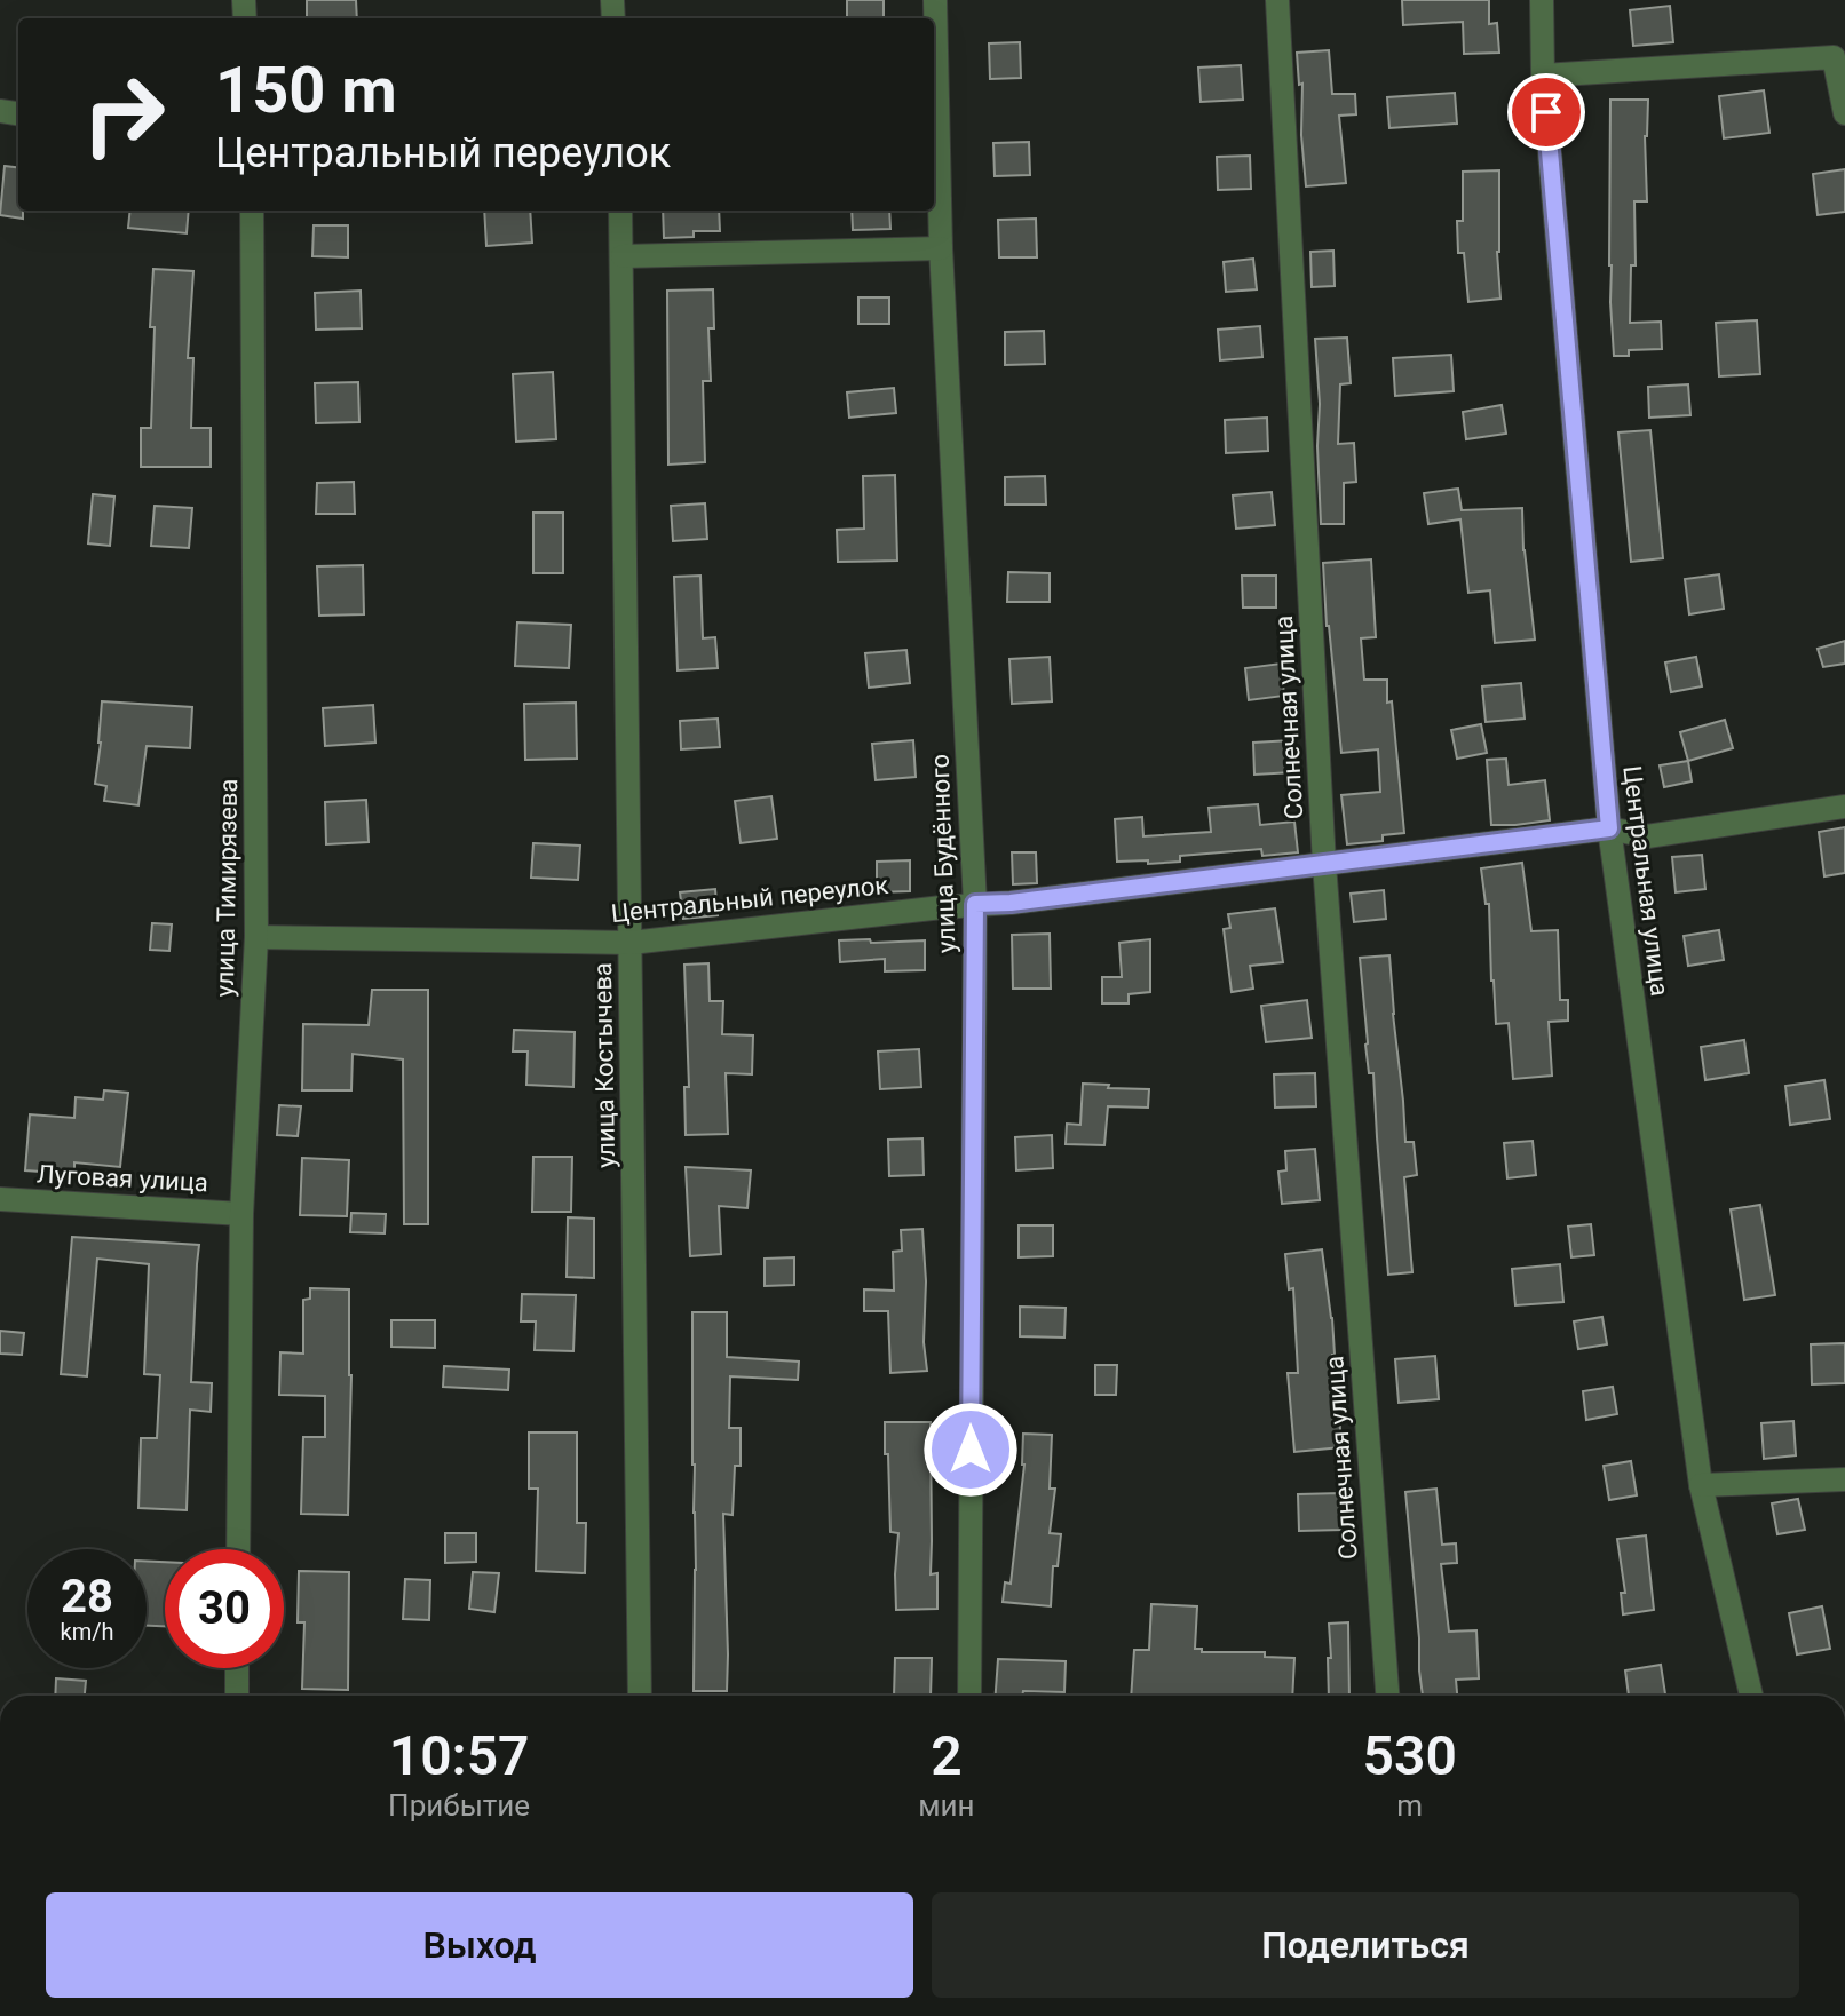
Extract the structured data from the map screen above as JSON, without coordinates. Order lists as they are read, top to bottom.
{
  "streets": {
    "street": [
      "Солнечная улица",
      "улица Будённого",
      "Центральная улица",
      "улица Тимирязева",
      "Центральный переулок",
      "улица Костычева",
      "Луговая улица"
    ]
  },
  "crossings": [
    ["Солнечная улица", "Центральный переулок"],
    ["улица Будённого", "Центральный переулок"],
    ["Центральная улица", "Центральный переулок"],
    ["улица Тимирязева", "Центральный переулок"],
    ["улица Тимирязева", "Луговая улица"],
    ["Центральный переулок", "улица Костычева"]
  ],
  "page": {
    "turn": ["150 m", "Центральный переулок"],
    "speed": "28 km/h",
    "limit": "30",
    "eta": [
      "10:57",
      "Прибытие",
      "2",
      "мин",
      "530",
      "m"
    ],
    "buttons": ["Выход", "Поделиться"]
  }
}
